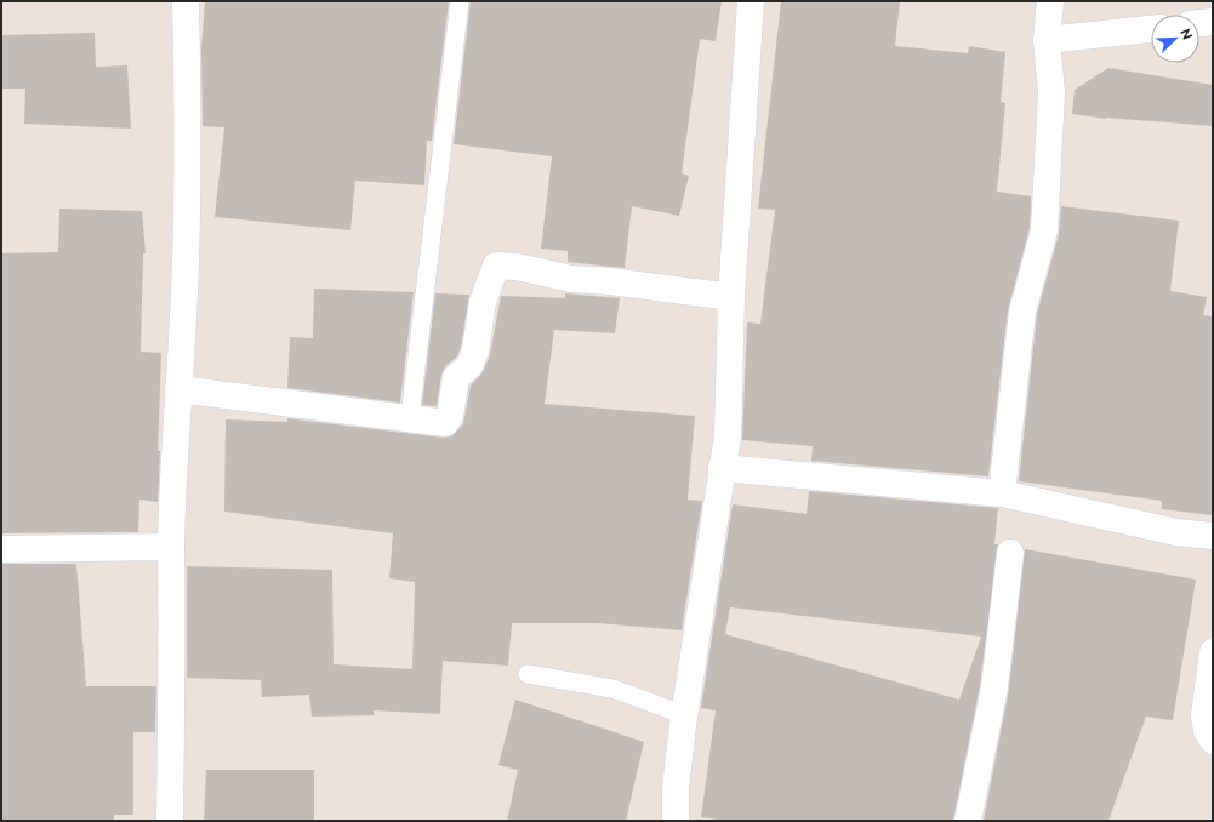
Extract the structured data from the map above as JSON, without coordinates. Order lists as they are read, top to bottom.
{
  "north": "top right"
}
